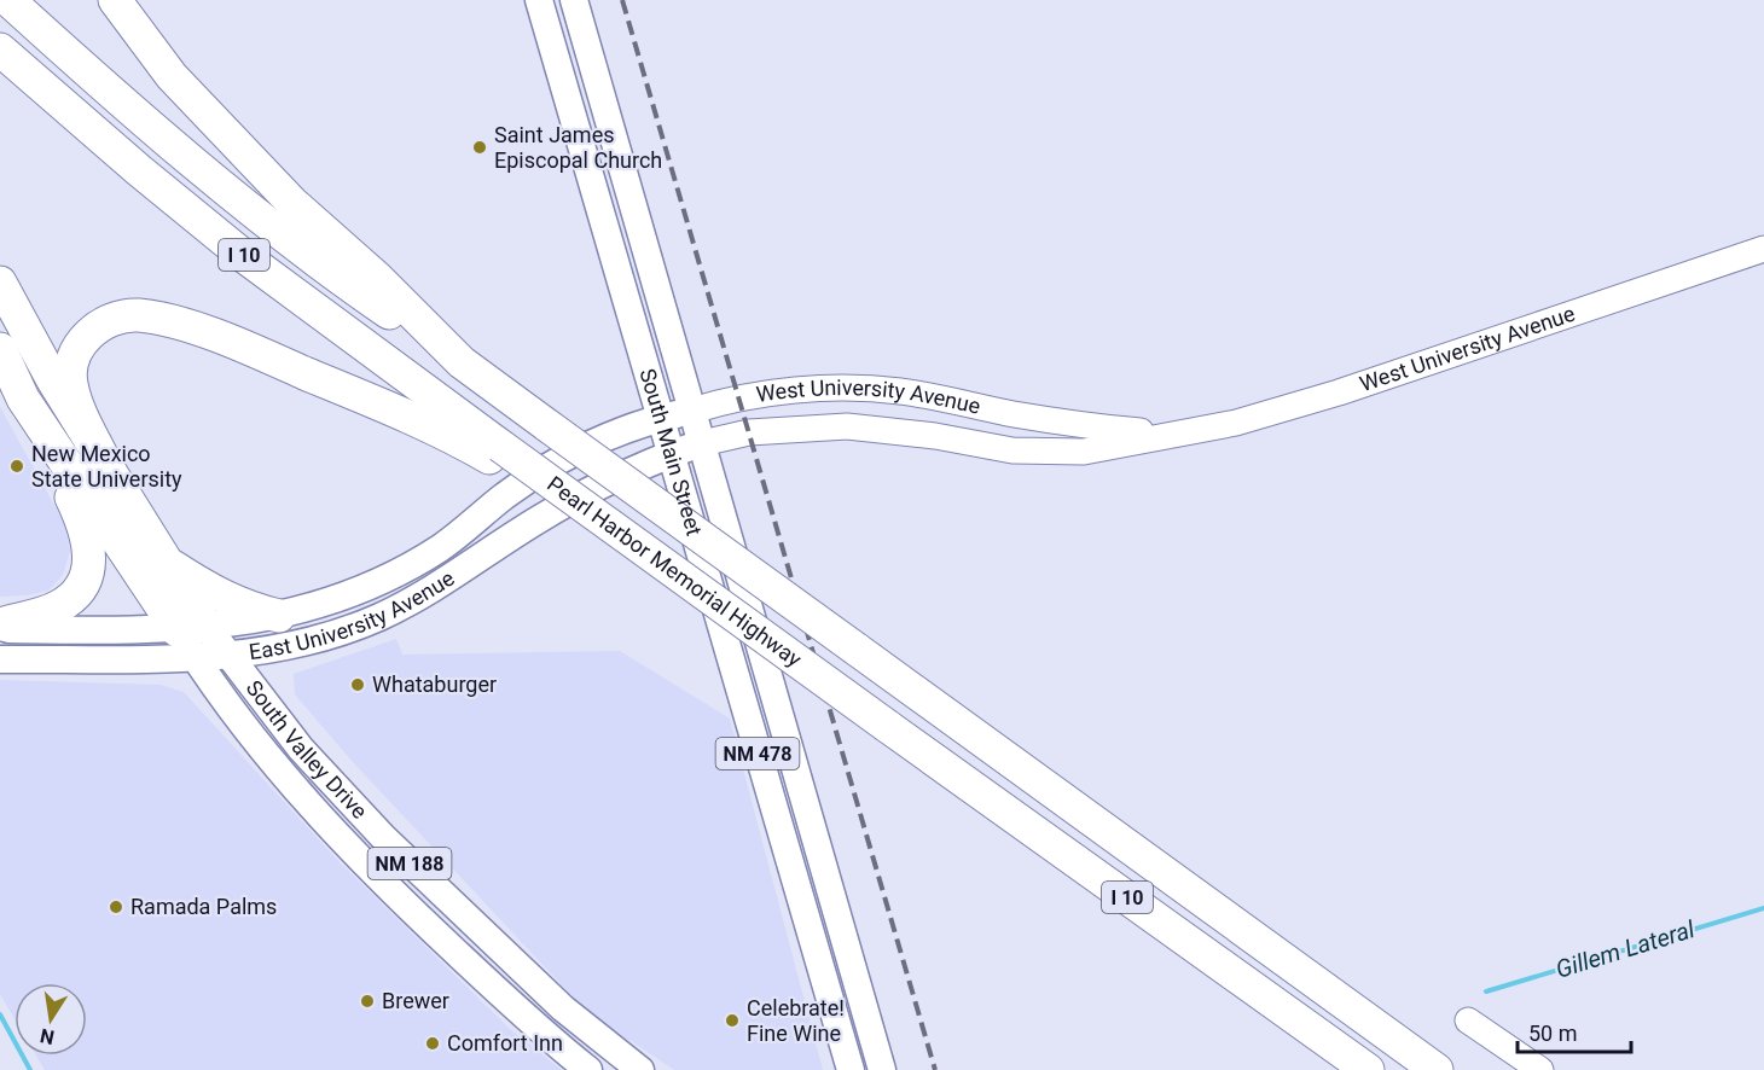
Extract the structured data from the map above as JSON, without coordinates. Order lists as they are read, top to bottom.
{
  "streets": {
    "highway": ["I 10", "Pearl Harbor Memorial Highway"],
    "main road": [
      "West University Avenue",
      "South Main Street",
      "East University Avenue",
      "South Valley Drive",
      "NM 478",
      "NM 188"
    ]
  },
  "crossings": [
    ["I 10", "Pearl Harbor Memorial Highway"],
    ["West University Avenue", "South Main Street"],
    ["West University Avenue", "East University Avenue"],
    ["South Main Street", "East University Avenue"],
    ["East University Avenue", "South Valley Drive"]
  ],
  "water": ["Gillem Lateral"],
  "places": [
    "Saint James Episcopal Church",
    "New Mexico State University",
    "Whataburger",
    "Ramada Palms",
    "Brewer",
    "Celebrate! Fine Wine",
    "Comfort Inn"
  ],
  "scale_bar": "50 m",
  "north": "bottom"
}
